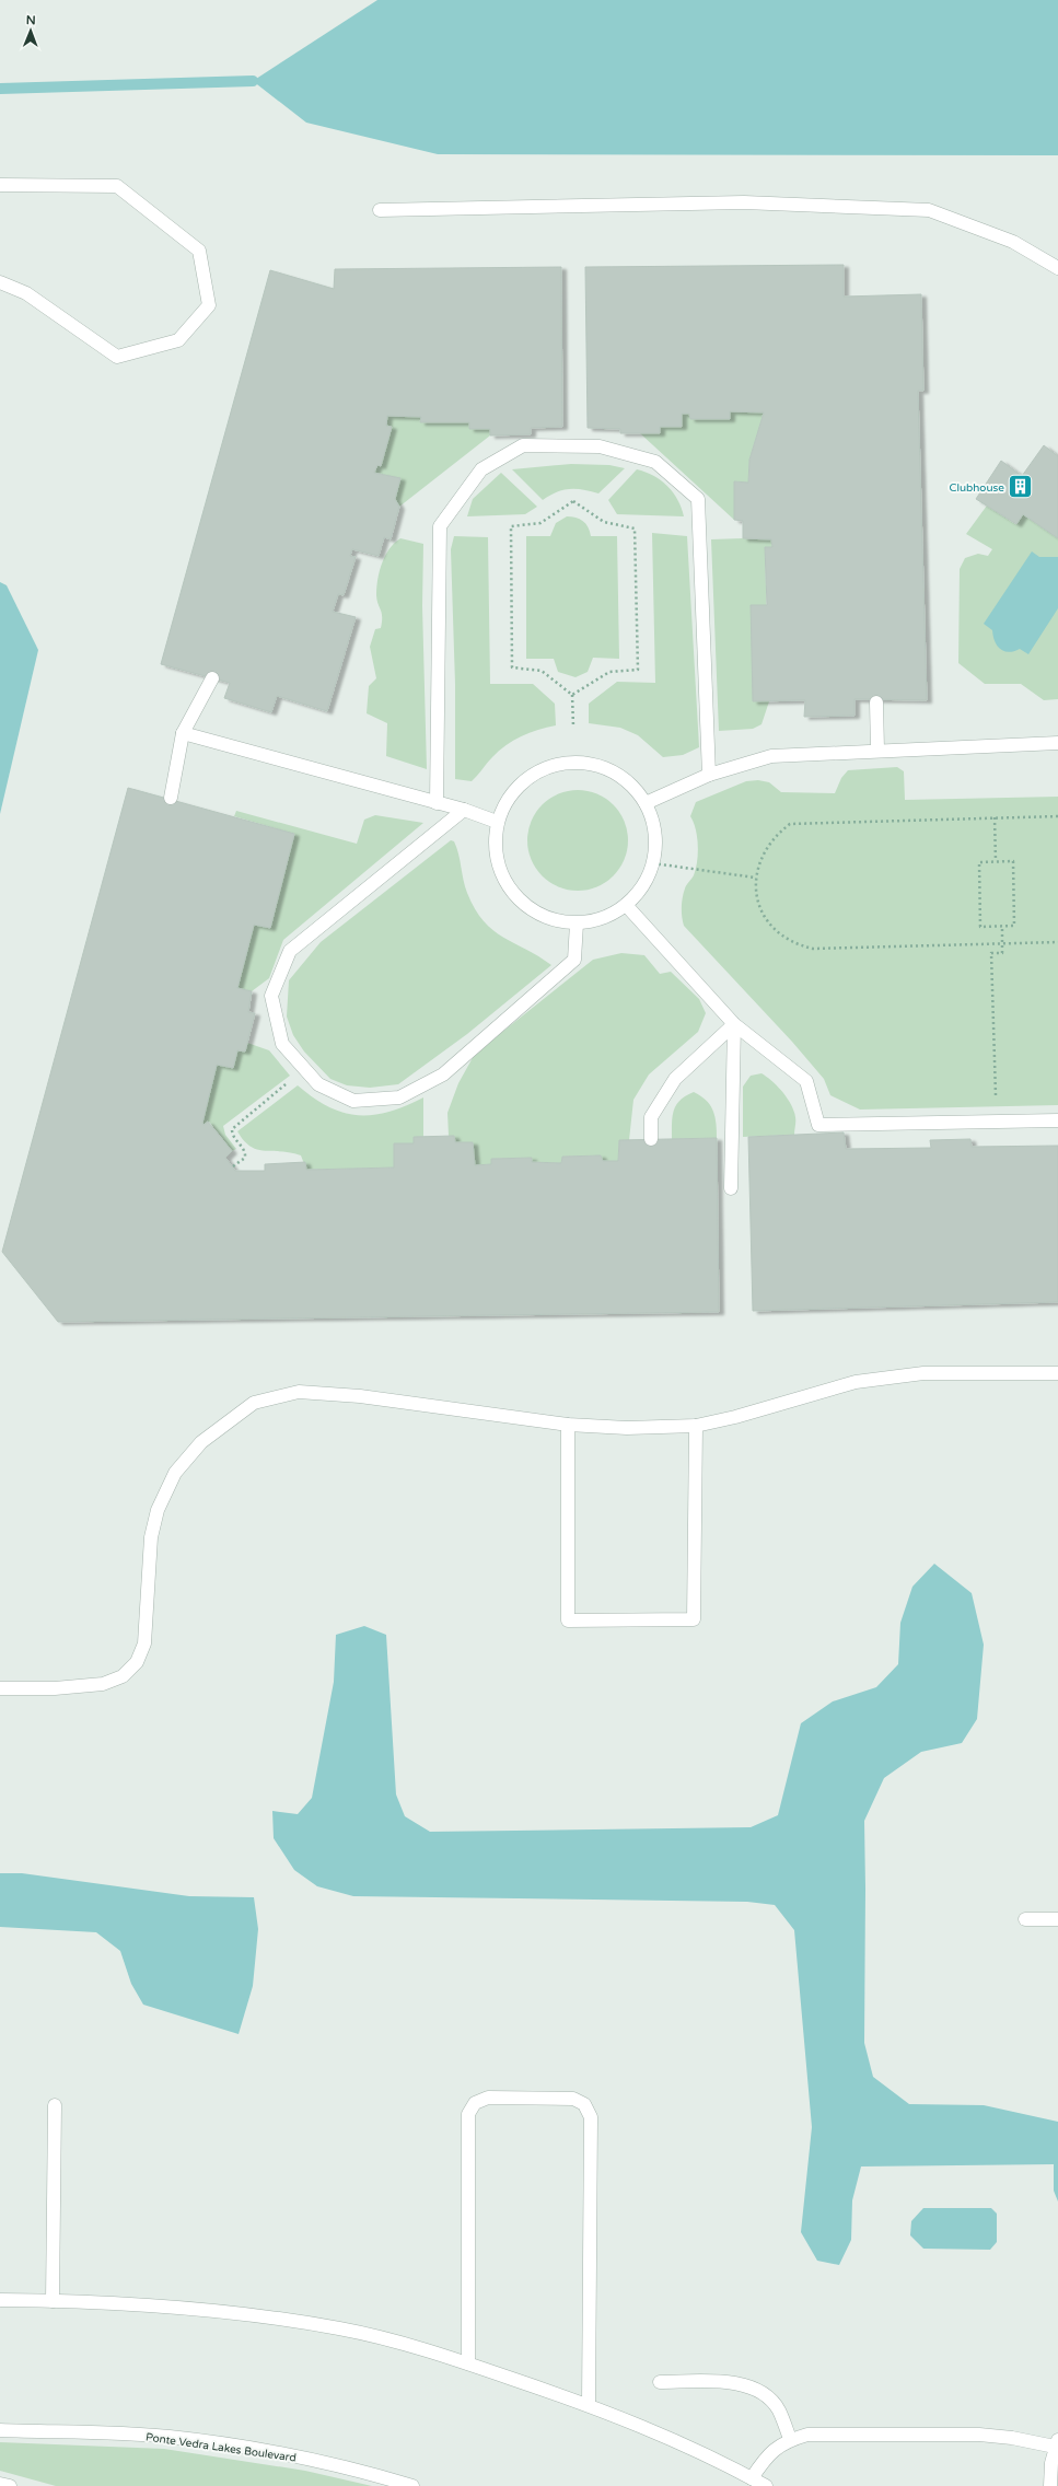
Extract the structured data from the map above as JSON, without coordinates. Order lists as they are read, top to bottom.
{
  "streets": {
    "street": ["Ponte Vedra Lakes Boulevard"]
  },
  "places": {
    "building": ["Clubhouse"]
  },
  "north": "top"
}
